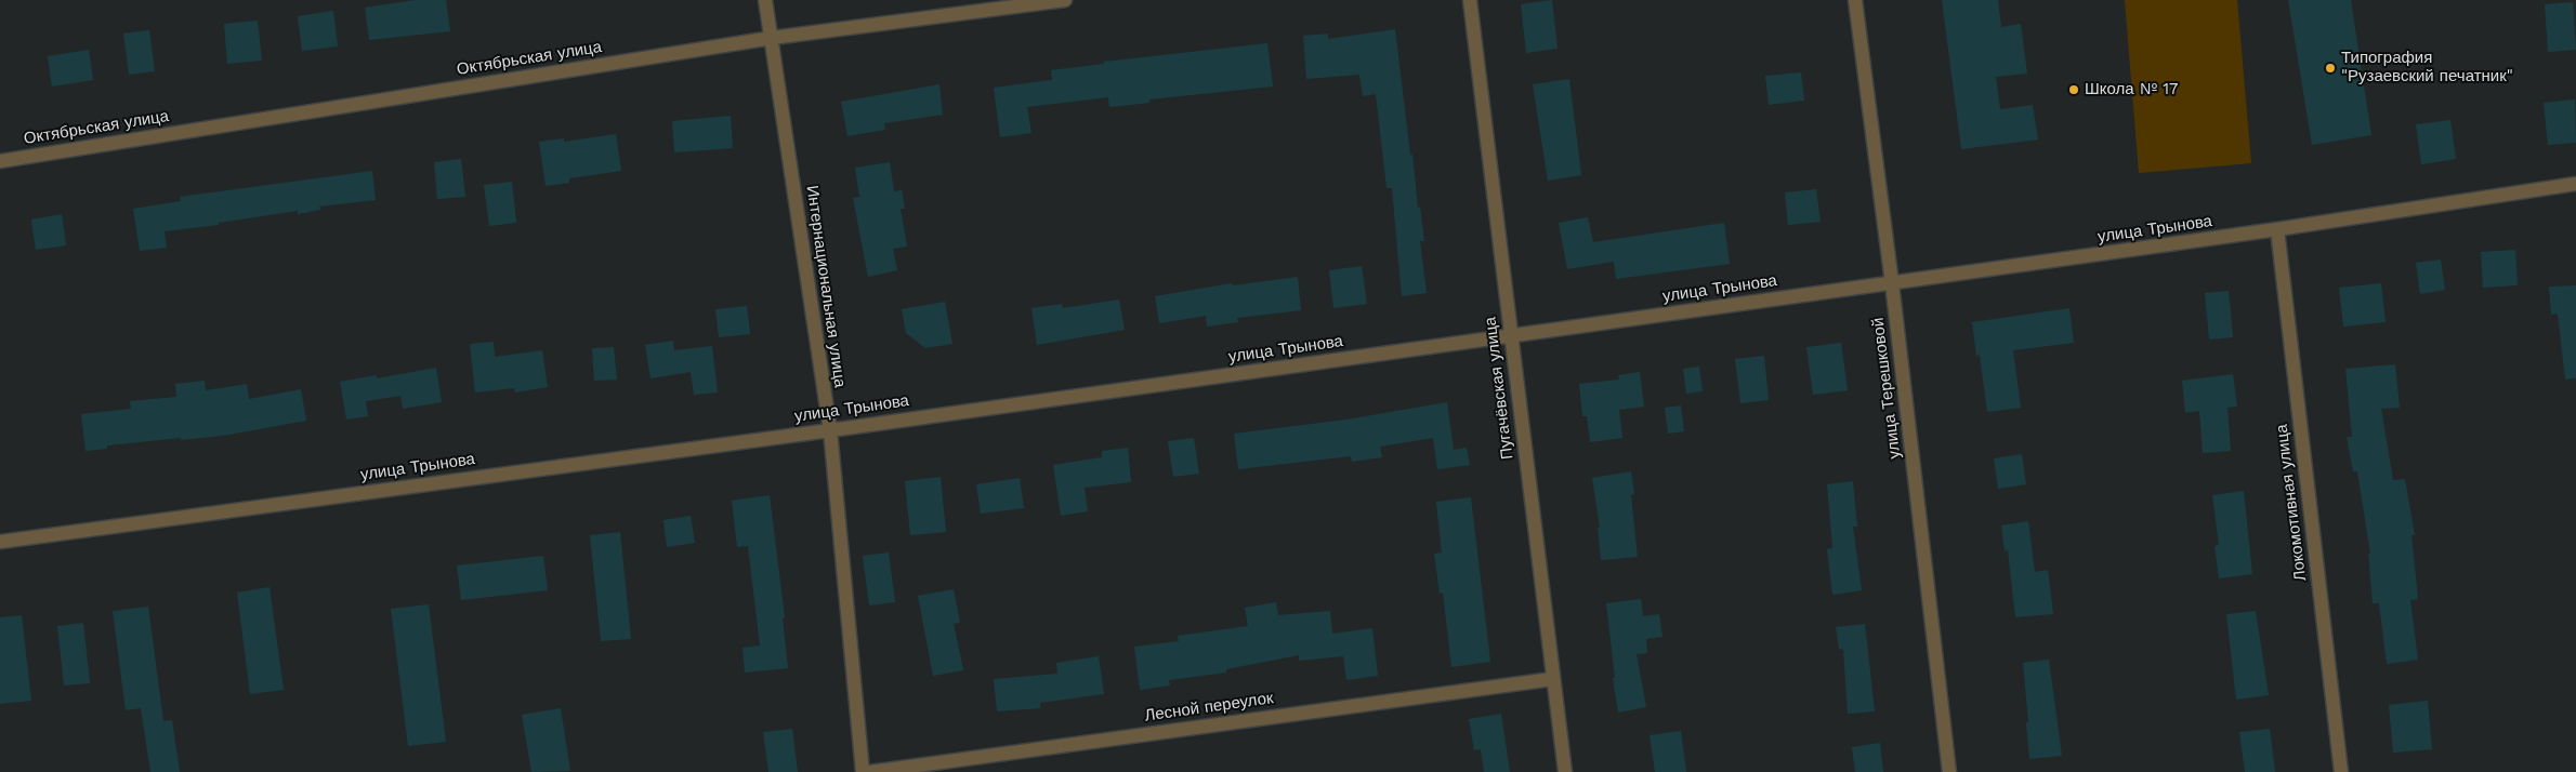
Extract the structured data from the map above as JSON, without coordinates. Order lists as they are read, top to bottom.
{
  "streets": {
    "street": [
      "Октябрьская улица",
      "улица Трынова",
      "Интернациональная улица",
      "Пугачёвская улица",
      "улица Терешковой",
      "Локомотивная улица",
      "Лесной переулок"
    ]
  },
  "crossings": [
    ["Октябрьская улица", "Интернациональная улица"],
    ["улица Трынова", "Интернациональная улица"],
    ["улица Трынова", "Пугачёвская улица"],
    ["улица Трынова", "улица Терешковой"],
    ["улица Трынова", "Локомотивная улица"],
    ["Пугачёвская улица", "Лесной переулок"]
  ],
  "places": ["Типография \"Рузаевский печатник\"", "Школа № 17"]
}
